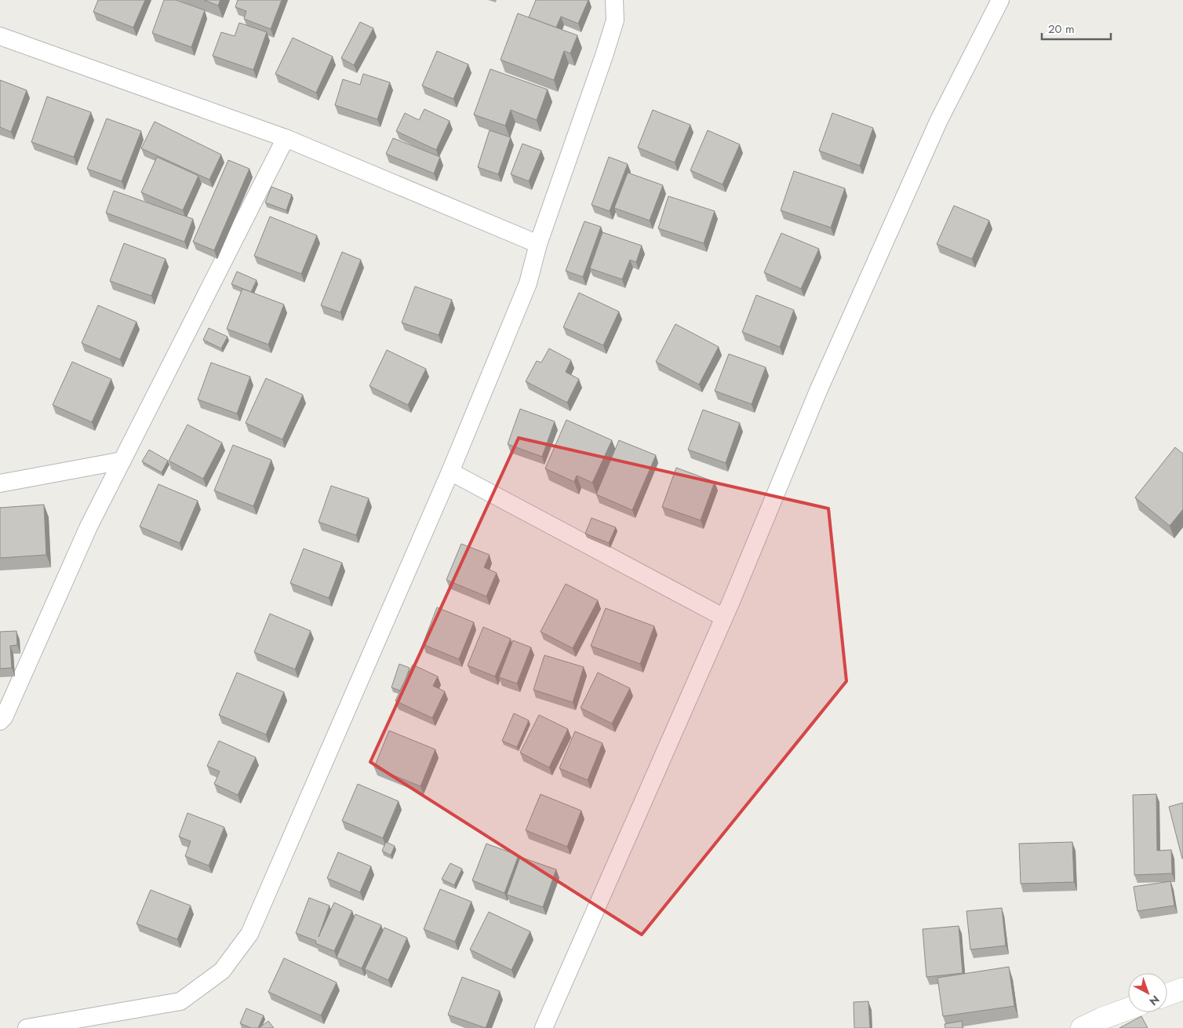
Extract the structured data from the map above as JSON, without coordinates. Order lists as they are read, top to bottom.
{
  "scale_bar": "20 m",
  "north": "bottom right"
}
